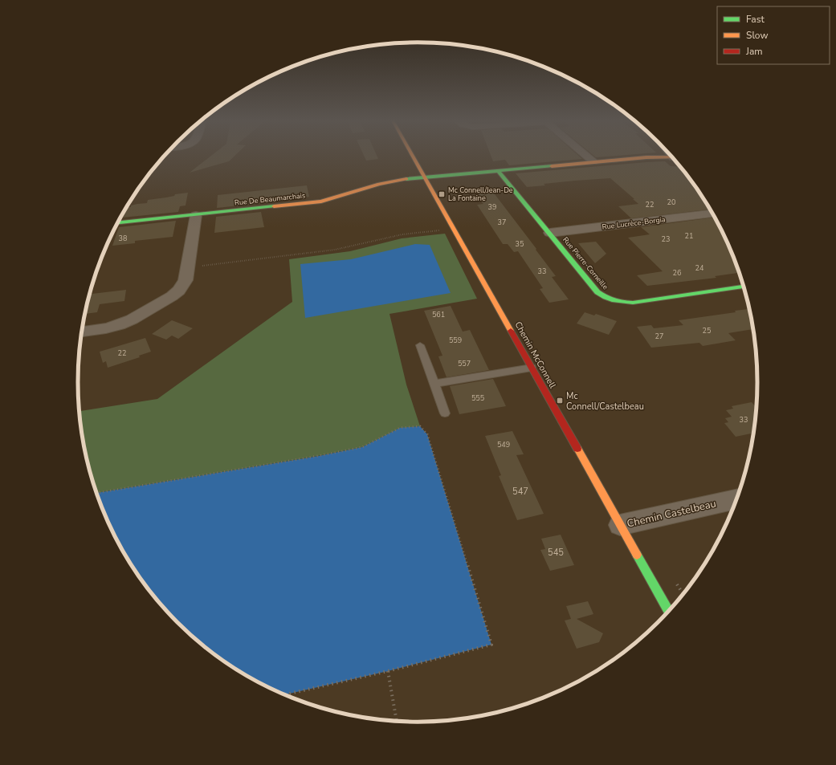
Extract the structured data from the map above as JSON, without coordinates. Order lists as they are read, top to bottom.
{
  "streets": {
    "street": [
      "Rue De Beaumarchais",
      "Rue Lucrèce-Borgia",
      "Rue Pierre-Corneille",
      "Chemin McConnell",
      "Chemin Castelbeau"
    ]
  },
  "crossings": [
    ["Rue De Beaumarchais", "Rue Pierre-Corneille"],
    ["Rue De Beaumarchais", "Chemin McConnell"],
    ["Rue Lucrèce-Borgia", "Rue Pierre-Corneille"],
    ["Chemin McConnell", "Chemin Castelbeau"]
  ],
  "places": {
    "transit": ["Mc Connell/Jean-De La Fontaine", "Mc Connell/Castelbeau"]
  },
  "house_numbers": [
    "20",
    "22",
    "39",
    "37",
    "21",
    "38",
    "23",
    "35",
    "24",
    "33",
    "26",
    "561",
    "25",
    "27",
    "559",
    "22",
    "557",
    "555",
    "33",
    "549",
    "547",
    "545"
  ],
  "legend": ["Fast", "Slow", "Jam"]
}
